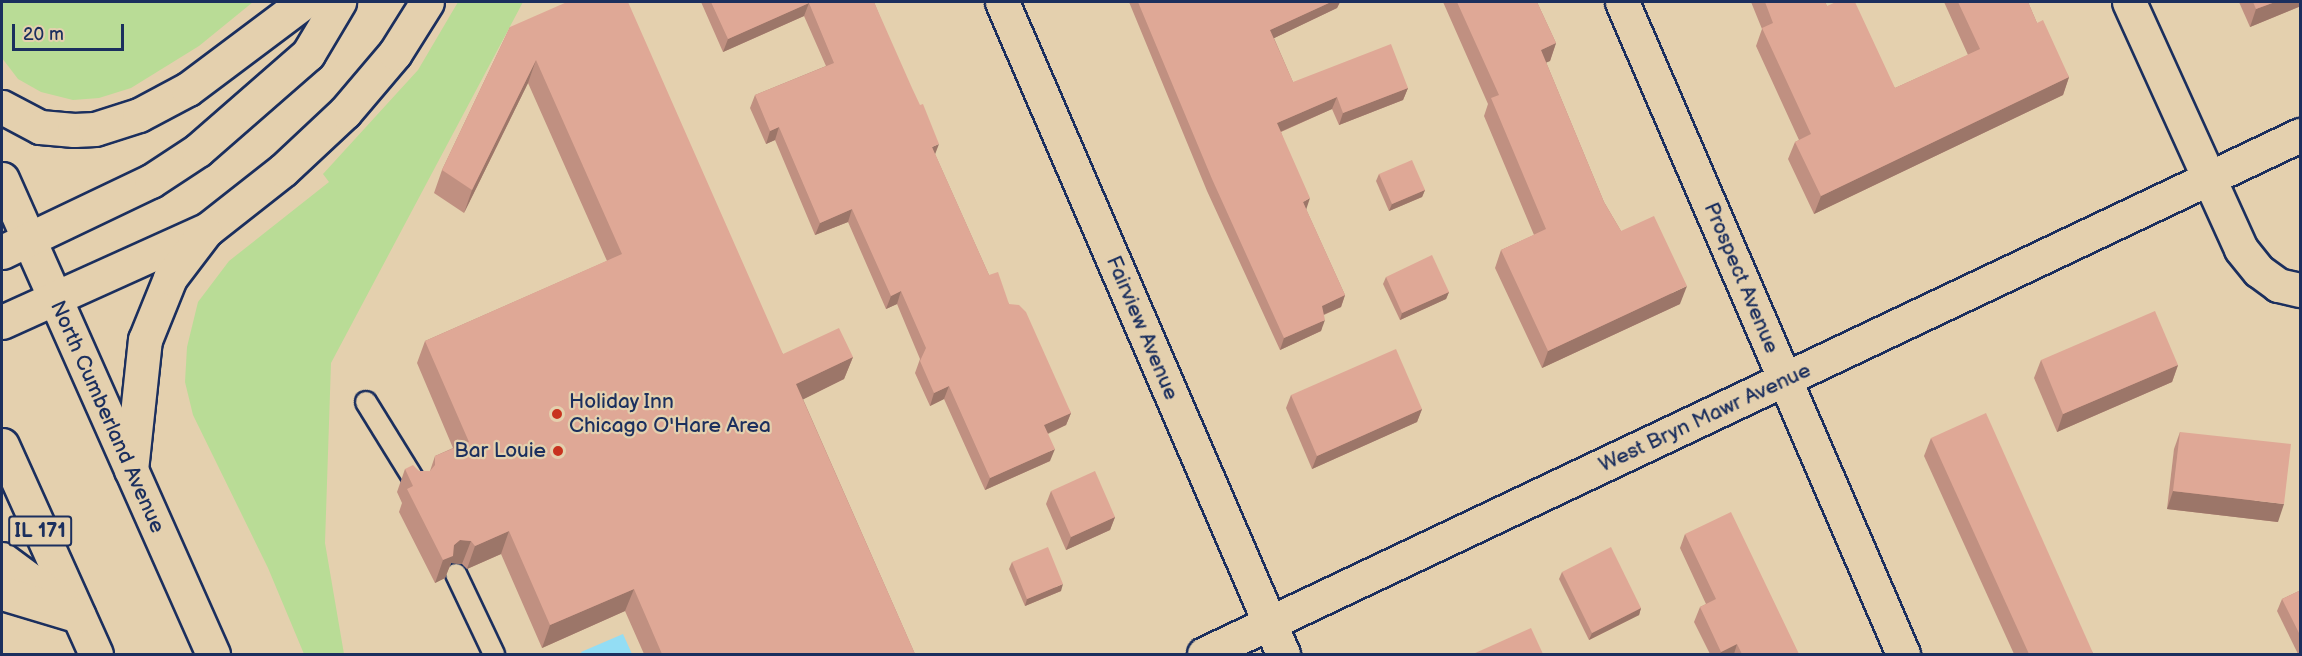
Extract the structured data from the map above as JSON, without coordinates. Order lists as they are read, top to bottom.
{
  "streets": {
    "main road": [
      "Prospect Avenue",
      "Fairview Avenue",
      "North Cumberland Avenue",
      "West Bryn Mawr Avenue",
      "IL 171"
    ]
  },
  "crossings": [
    ["Prospect Avenue", "West Bryn Mawr Avenue"],
    ["Fairview Avenue", "West Bryn Mawr Avenue"]
  ],
  "places": ["Holiday Inn Chicago O'Hare Area", "Bar Louie"],
  "scale_bar": "20 m"
}
